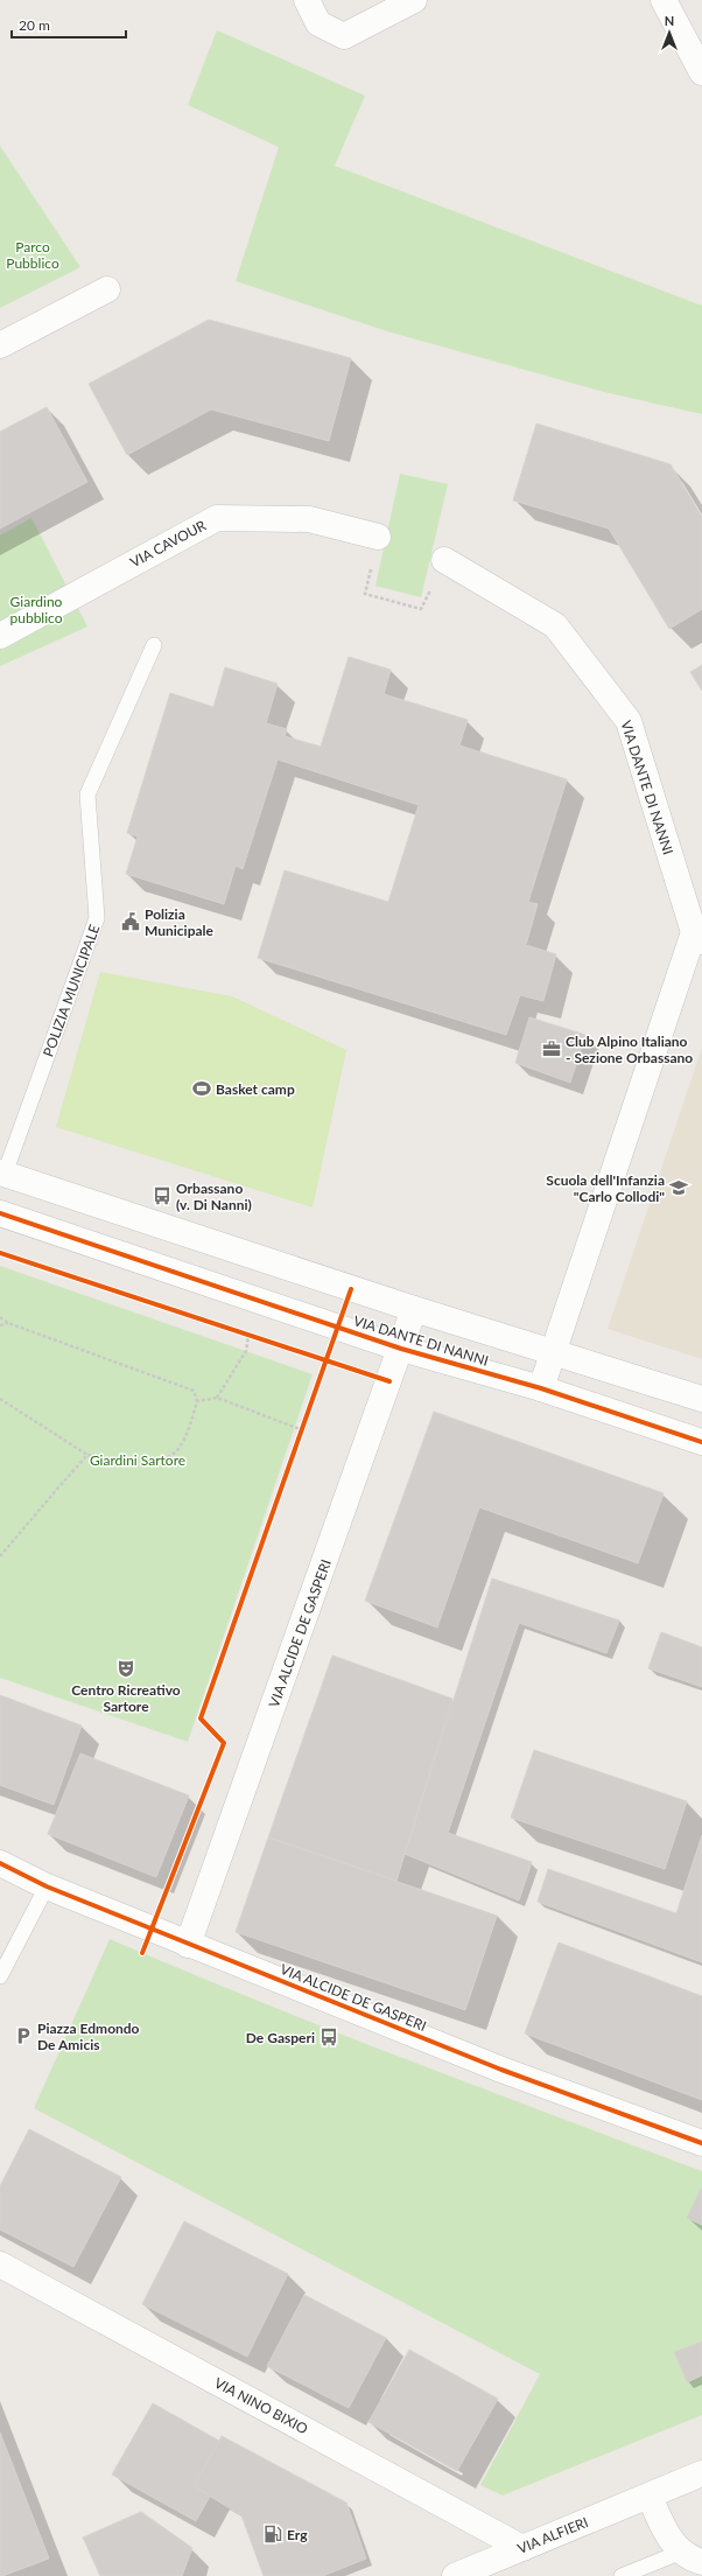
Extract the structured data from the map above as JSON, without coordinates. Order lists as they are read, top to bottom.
{
  "streets": {
    "street": [
      "VIA CAVOUR",
      "VIA DANTE DI NANNI",
      "VIA ALCIDE DE GASPERI",
      "VIA NINO BIXIO",
      "VIA ALFIERI"
    ],
    "lane": ["POLIZIA MUNICIPALE"]
  },
  "crossings": [
    ["VIA DANTE DI NANNI", "POLIZIA MUNICIPALE"],
    ["VIA DANTE DI NANNI", "VIA ALCIDE DE GASPERI"],
    ["VIA NINO BIXIO", "VIA ALFIERI"]
  ],
  "parks": ["Parco Pubblico", "Giardino pubblico", "Giardini Sartore"],
  "places": {
    "public building": ["Polizia Municipale"],
    "office": ["Club Alpino Italiano - Sezione Orbassano"],
    "sports": ["Basket camp"],
    "school or university": ["Scuola dell'Infanzia \"Carlo Collodi\""],
    "bus stop": ["Orbassano (v. Di Nanni)", "De Gasperi"],
    "theatre": ["Centro Ricreativo Sartore"],
    "parking": ["Piazza Edmondo De Amicis"],
    "fuel station": ["Erg"]
  },
  "scale_bar": "20 m",
  "north": "top"
}
